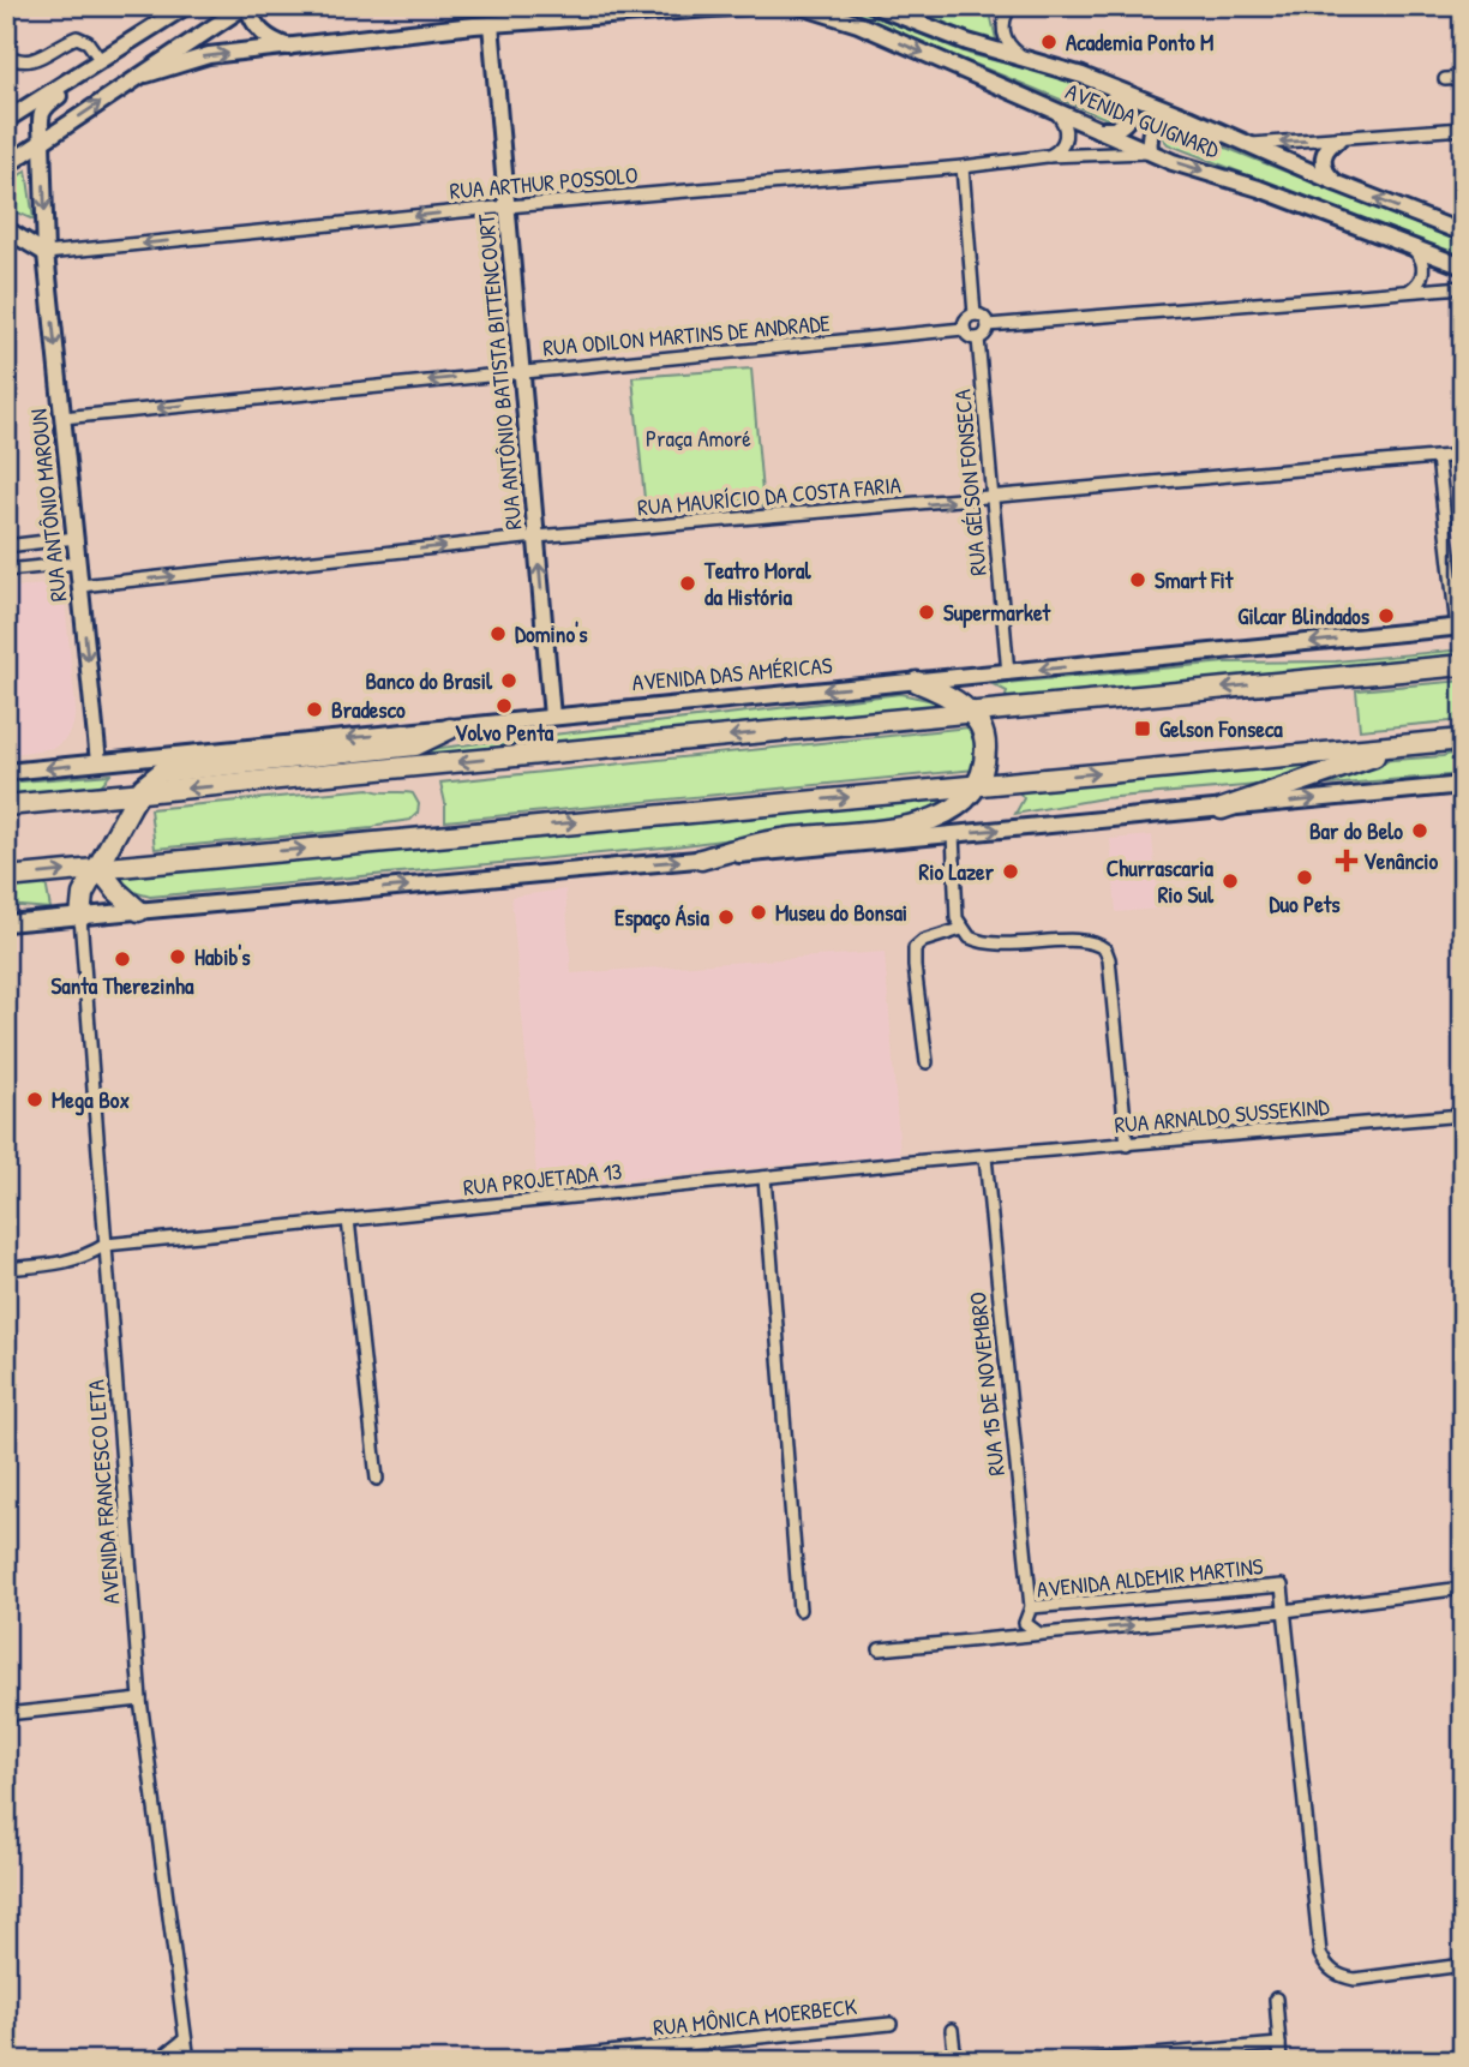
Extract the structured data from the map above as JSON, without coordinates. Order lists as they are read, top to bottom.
{
  "streets": {
    "main road": [
      "AVENIDA GUIGNARD",
      "RUA ANTÔNIO BATISTA BITTENCOURT",
      "RUA ANTÔNIO MAROUN",
      "AVENIDA DAS AMÉRICAS"
    ],
    "street": [
      "RUA ARTHUR POSSOLO",
      "RUA ODILON MARTINS DE ANDRADE",
      "RUA GÉLSON FONSECA",
      "RUA MAURÍCIO DA COSTA FARIA",
      "RUA ARNALDO SUSSEKIND",
      "RUA PROJETADA 13",
      "RUA 15 DE NOVEMBRO",
      "AVENIDA FRANCESCO LETA",
      "AVENIDA ALDEMIR MARTINS",
      "RUA MÔNICA MOERBECK"
    ]
  },
  "crossings": [
    ["AVENIDA GUIGNARD", "RUA ARTHUR POSSOLO"],
    ["RUA ARTHUR POSSOLO", "RUA ANTÔNIO BATISTA BITTENCOURT"],
    ["RUA ARTHUR POSSOLO", "RUA ANTÔNIO MAROUN"],
    ["RUA ODILON MARTINS DE ANDRADE", "RUA ANTÔNIO BATISTA BITTENCOURT"],
    ["RUA ODILON MARTINS DE ANDRADE", "RUA GÉLSON FONSECA"],
    ["RUA ODILON MARTINS DE ANDRADE", "RUA ANTÔNIO MAROUN"],
    ["RUA ANTÔNIO BATISTA BITTENCOURT", "RUA MAURÍCIO DA COSTA FARIA"],
    ["RUA ANTÔNIO BATISTA BITTENCOURT", "AVENIDA DAS AMÉRICAS"],
    ["RUA GÉLSON FONSECA", "RUA MAURÍCIO DA COSTA FARIA"],
    ["RUA GÉLSON FONSECA", "AVENIDA DAS AMÉRICAS"],
    ["RUA MAURÍCIO DA COSTA FARIA", "RUA ANTÔNIO MAROUN"],
    ["RUA ANTÔNIO MAROUN", "AVENIDA DAS AMÉRICAS"],
    ["RUA ARNALDO SUSSEKIND", "RUA PROJETADA 13"],
    ["RUA ARNALDO SUSSEKIND", "RUA 15 DE NOVEMBRO"],
    ["RUA PROJETADA 13", "RUA 15 DE NOVEMBRO"],
    ["RUA PROJETADA 13", "AVENIDA FRANCESCO LETA"],
    ["RUA 15 DE NOVEMBRO", "AVENIDA ALDEMIR MARTINS"]
  ],
  "one_way": [
    "RUA ARTHUR POSSOLO",
    "RUA ODILON MARTINS DE ANDRADE",
    "RUA MAURÍCIO DA COSTA FARIA",
    "RUA ANTÔNIO MAROUN",
    "AVENIDA DAS AMÉRICAS"
  ],
  "parks": ["Praça Amoré"],
  "places": {
    "other": [
      "Academia Ponto M",
      "Smart Fit",
      "Teatro Moral da História",
      "Supermarket",
      "Gilcar Blindados",
      "Domino's",
      "Banco do Brasil",
      "Volvo Penta",
      "Bradesco",
      "Bar do Belo",
      "Rio Lazer",
      "Duo Pets",
      "Churrascaria Rio Sul",
      "Museu do Bonsai",
      "Espaço Ásia",
      "Habib's",
      "Santa Therezinha",
      "Mega Box"
    ],
    "transit": ["Gelson Fonseca"],
    "health": ["Venâncio"]
  }
}
